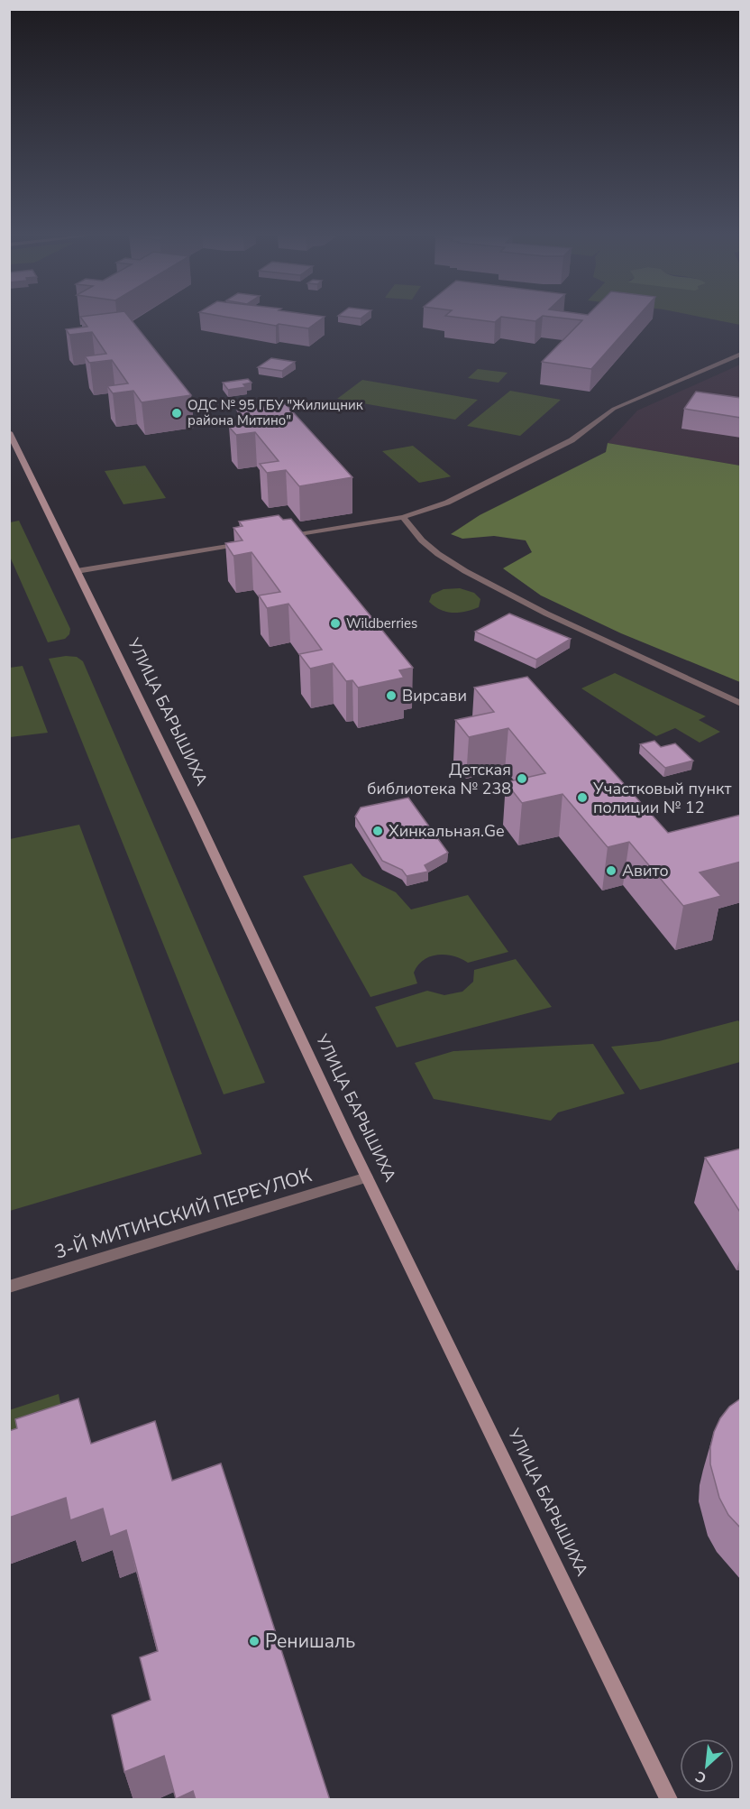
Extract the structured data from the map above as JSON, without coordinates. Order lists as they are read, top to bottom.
{
  "streets": {
    "main road": ["УЛИЦА БАРЫШИХА"],
    "street": ["3-Й МИТИНСКИЙ ПЕРЕУЛОК"]
  },
  "crossings": [
    ["УЛИЦА БАРЫШИХА", "3-Й МИТИНСКИЙ ПЕРЕУЛОК"]
  ],
  "places": [
    "ОДС № 95 ГБУ \"Жилищник района Митино\"",
    "Wildberries",
    "Вирсави",
    "Детская библиотека № 238",
    "Участковый пункт полиции № 12",
    "Хинкальная.Ge",
    "Авито",
    "Ренишаль"
  ],
  "north": "bottom left"
}
